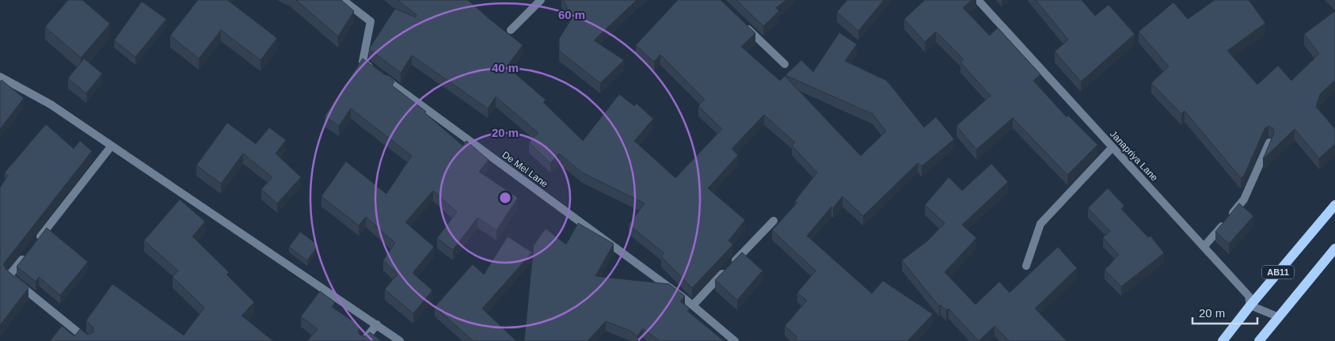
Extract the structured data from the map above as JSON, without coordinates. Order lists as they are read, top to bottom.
{
  "streets": {
    "main road": ["AB11"],
    "street": ["Janapriya Lane", "De Mel Lane"]
  },
  "crossings": [
    ["Janapriya Lane", "AB11"]
  ],
  "scale_bar": "20 m",
  "rings": ["60 m", "40 m", "20 m"]
}
